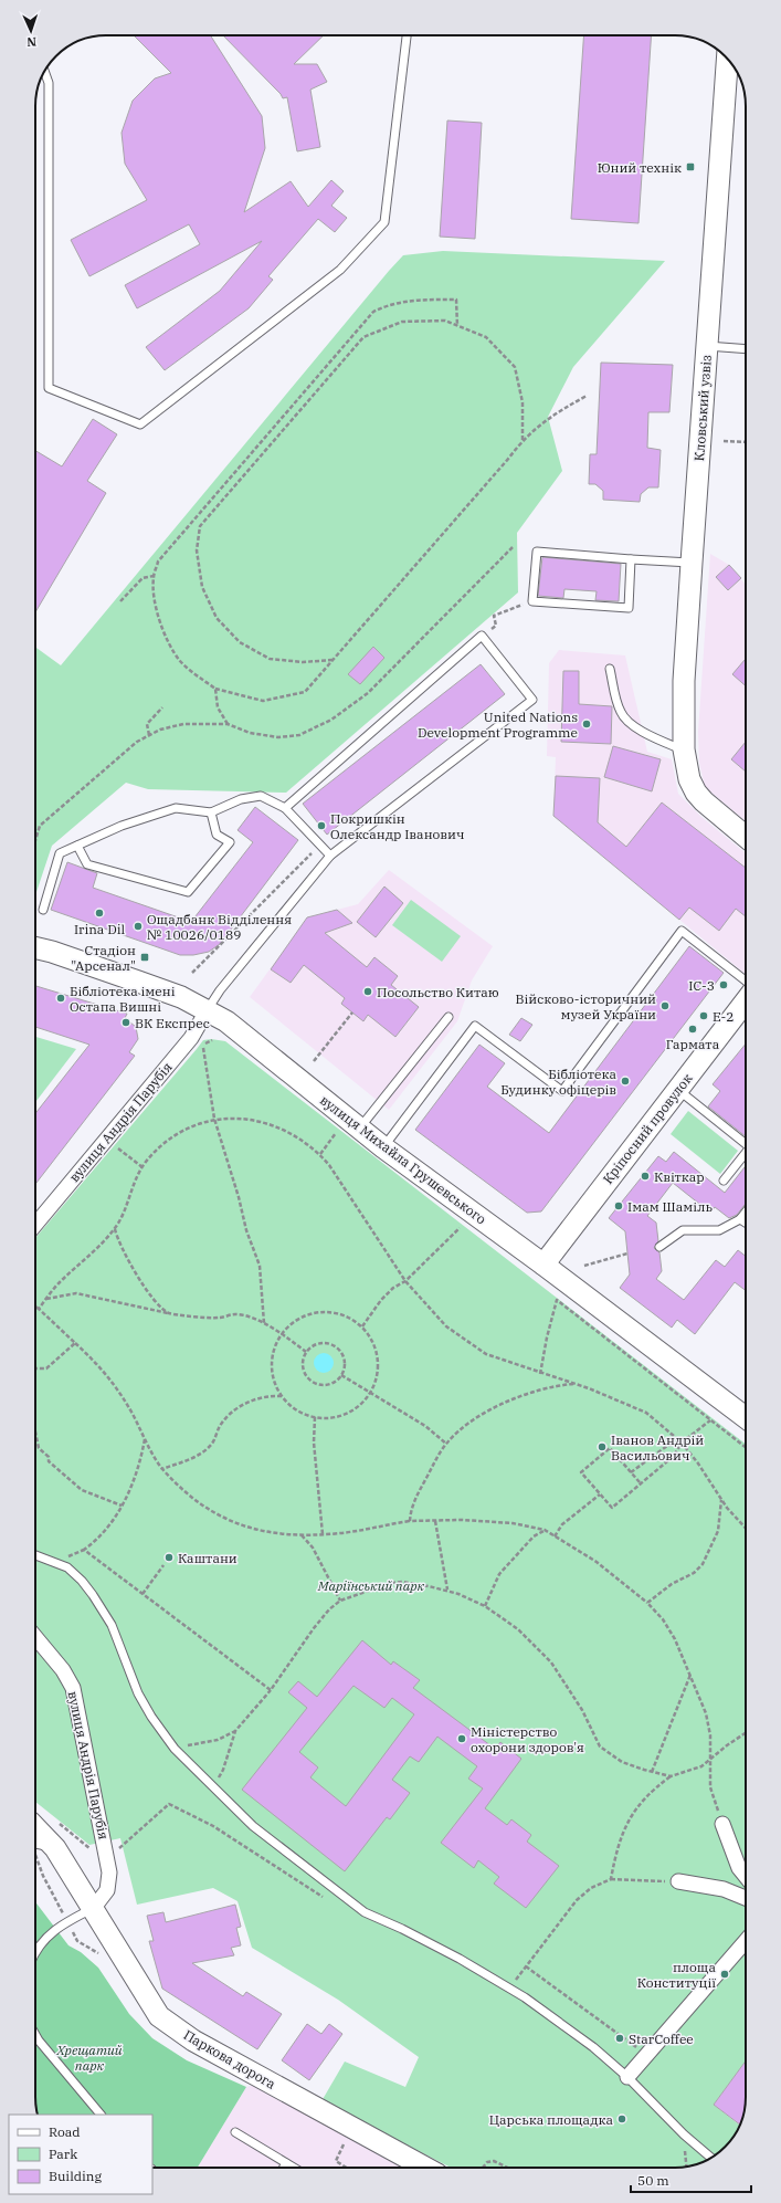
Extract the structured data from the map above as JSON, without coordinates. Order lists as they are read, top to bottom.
{
  "streets": {
    "main road": [
      "Кловський узвіз",
      "Кріпосний провулок",
      "вулиця Михайла Грушевського",
      "Паркова дорога"
    ],
    "street": ["вулиця Андрія Парубія"]
  },
  "crossings": [
    ["вулиця Андрія Парубія", "вулиця Михайла Грушевського"],
    ["вулиця Андрія Парубія", "Паркова дорога"],
    ["Кріпосний провулок", "вулиця Михайла Грушевського"]
  ],
  "parks": ["Маріїнський парк", "Хрещатий парк"],
  "places": {
    "transit": ["Юний технік", "Стадіон \"Арсенал\""],
    "other": [
      "United Nations Development Programme",
      "Покришкін Олександр Іванович",
      "Irina Dil",
      "Ощадбанк Відділення № 10026/0189",
      "ІС-3",
      "Посольство Китаю",
      "Бібліотека імені Остапа Вишні",
      "Війсково-історичний музей України",
      "Е-2",
      "ВК Експрес",
      "Гармата",
      "Бібліотека Будинку офіцерів",
      "Квіткар",
      "Імам Шаміль",
      "Іванов Андрій Васильович",
      "Каштани",
      "Міністерство охорони здоров'я",
      "площа Конституції",
      "StarCoffee",
      "Царська площадка"
    ]
  },
  "legend": ["Road", "Park", "Building"],
  "scale_bar": "50 m",
  "north": "bottom"
}
